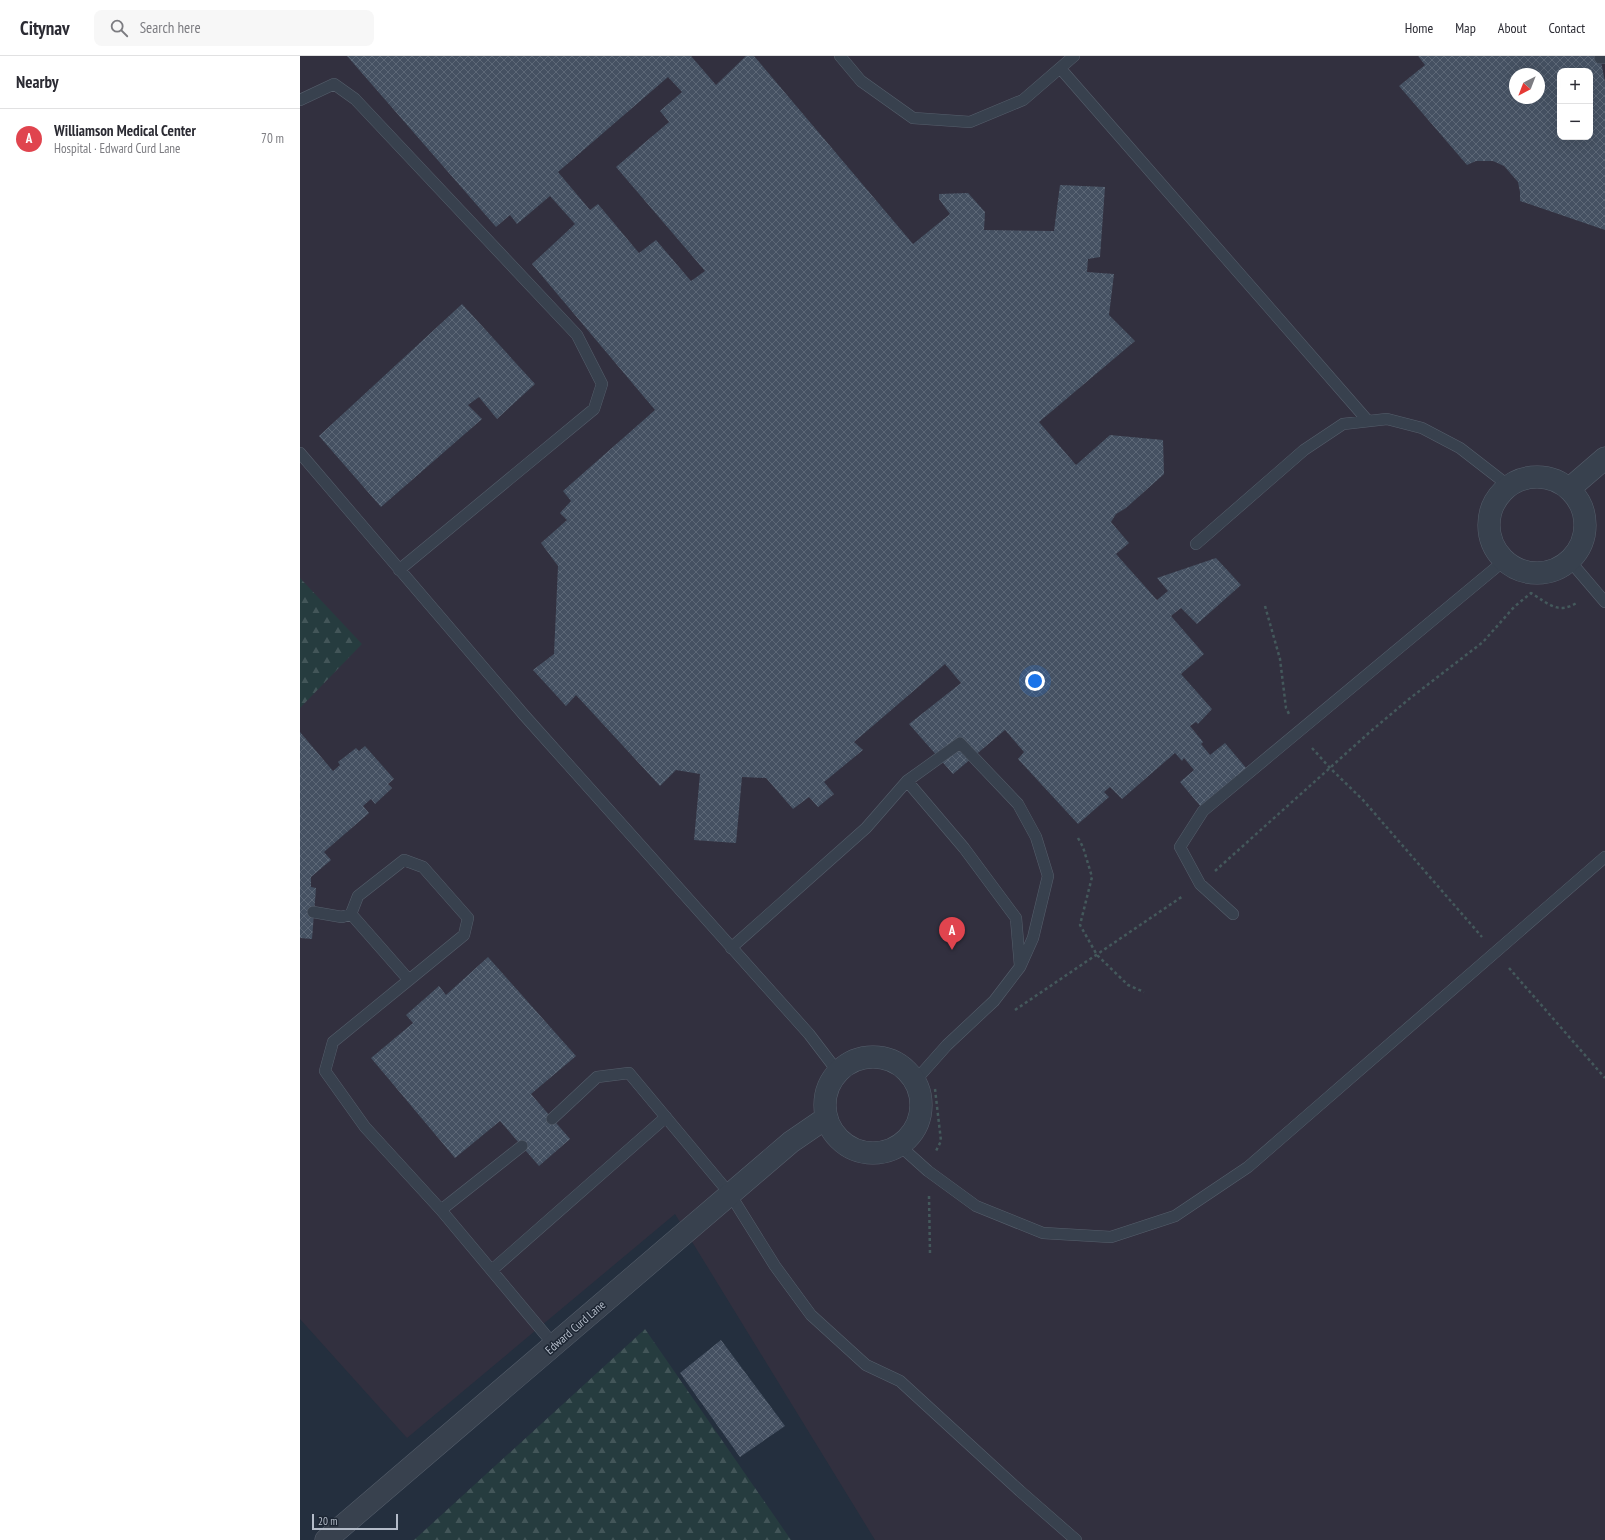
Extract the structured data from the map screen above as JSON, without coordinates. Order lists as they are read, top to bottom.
{
  "streets": {
    "street": ["Edward Curd Lane"]
  },
  "scale_bar": "20 m",
  "north": "bottom left",
  "page": {
    "header": "Citynav",
    "search": "Search here",
    "nav": [
      "Home",
      "Map",
      "About",
      "Contact"
    ],
    "heading": "Nearby",
    "map_buttons": ["+", "−"],
    "list": [
      {
        "mark": "A",
        "name": "Williamson Medical Center",
        "note": "Hospital · Edward Curd Lane",
        "value": "70 m"
      }
    ],
    "pins": "A",
    "scale": "20 m"
  }
}
